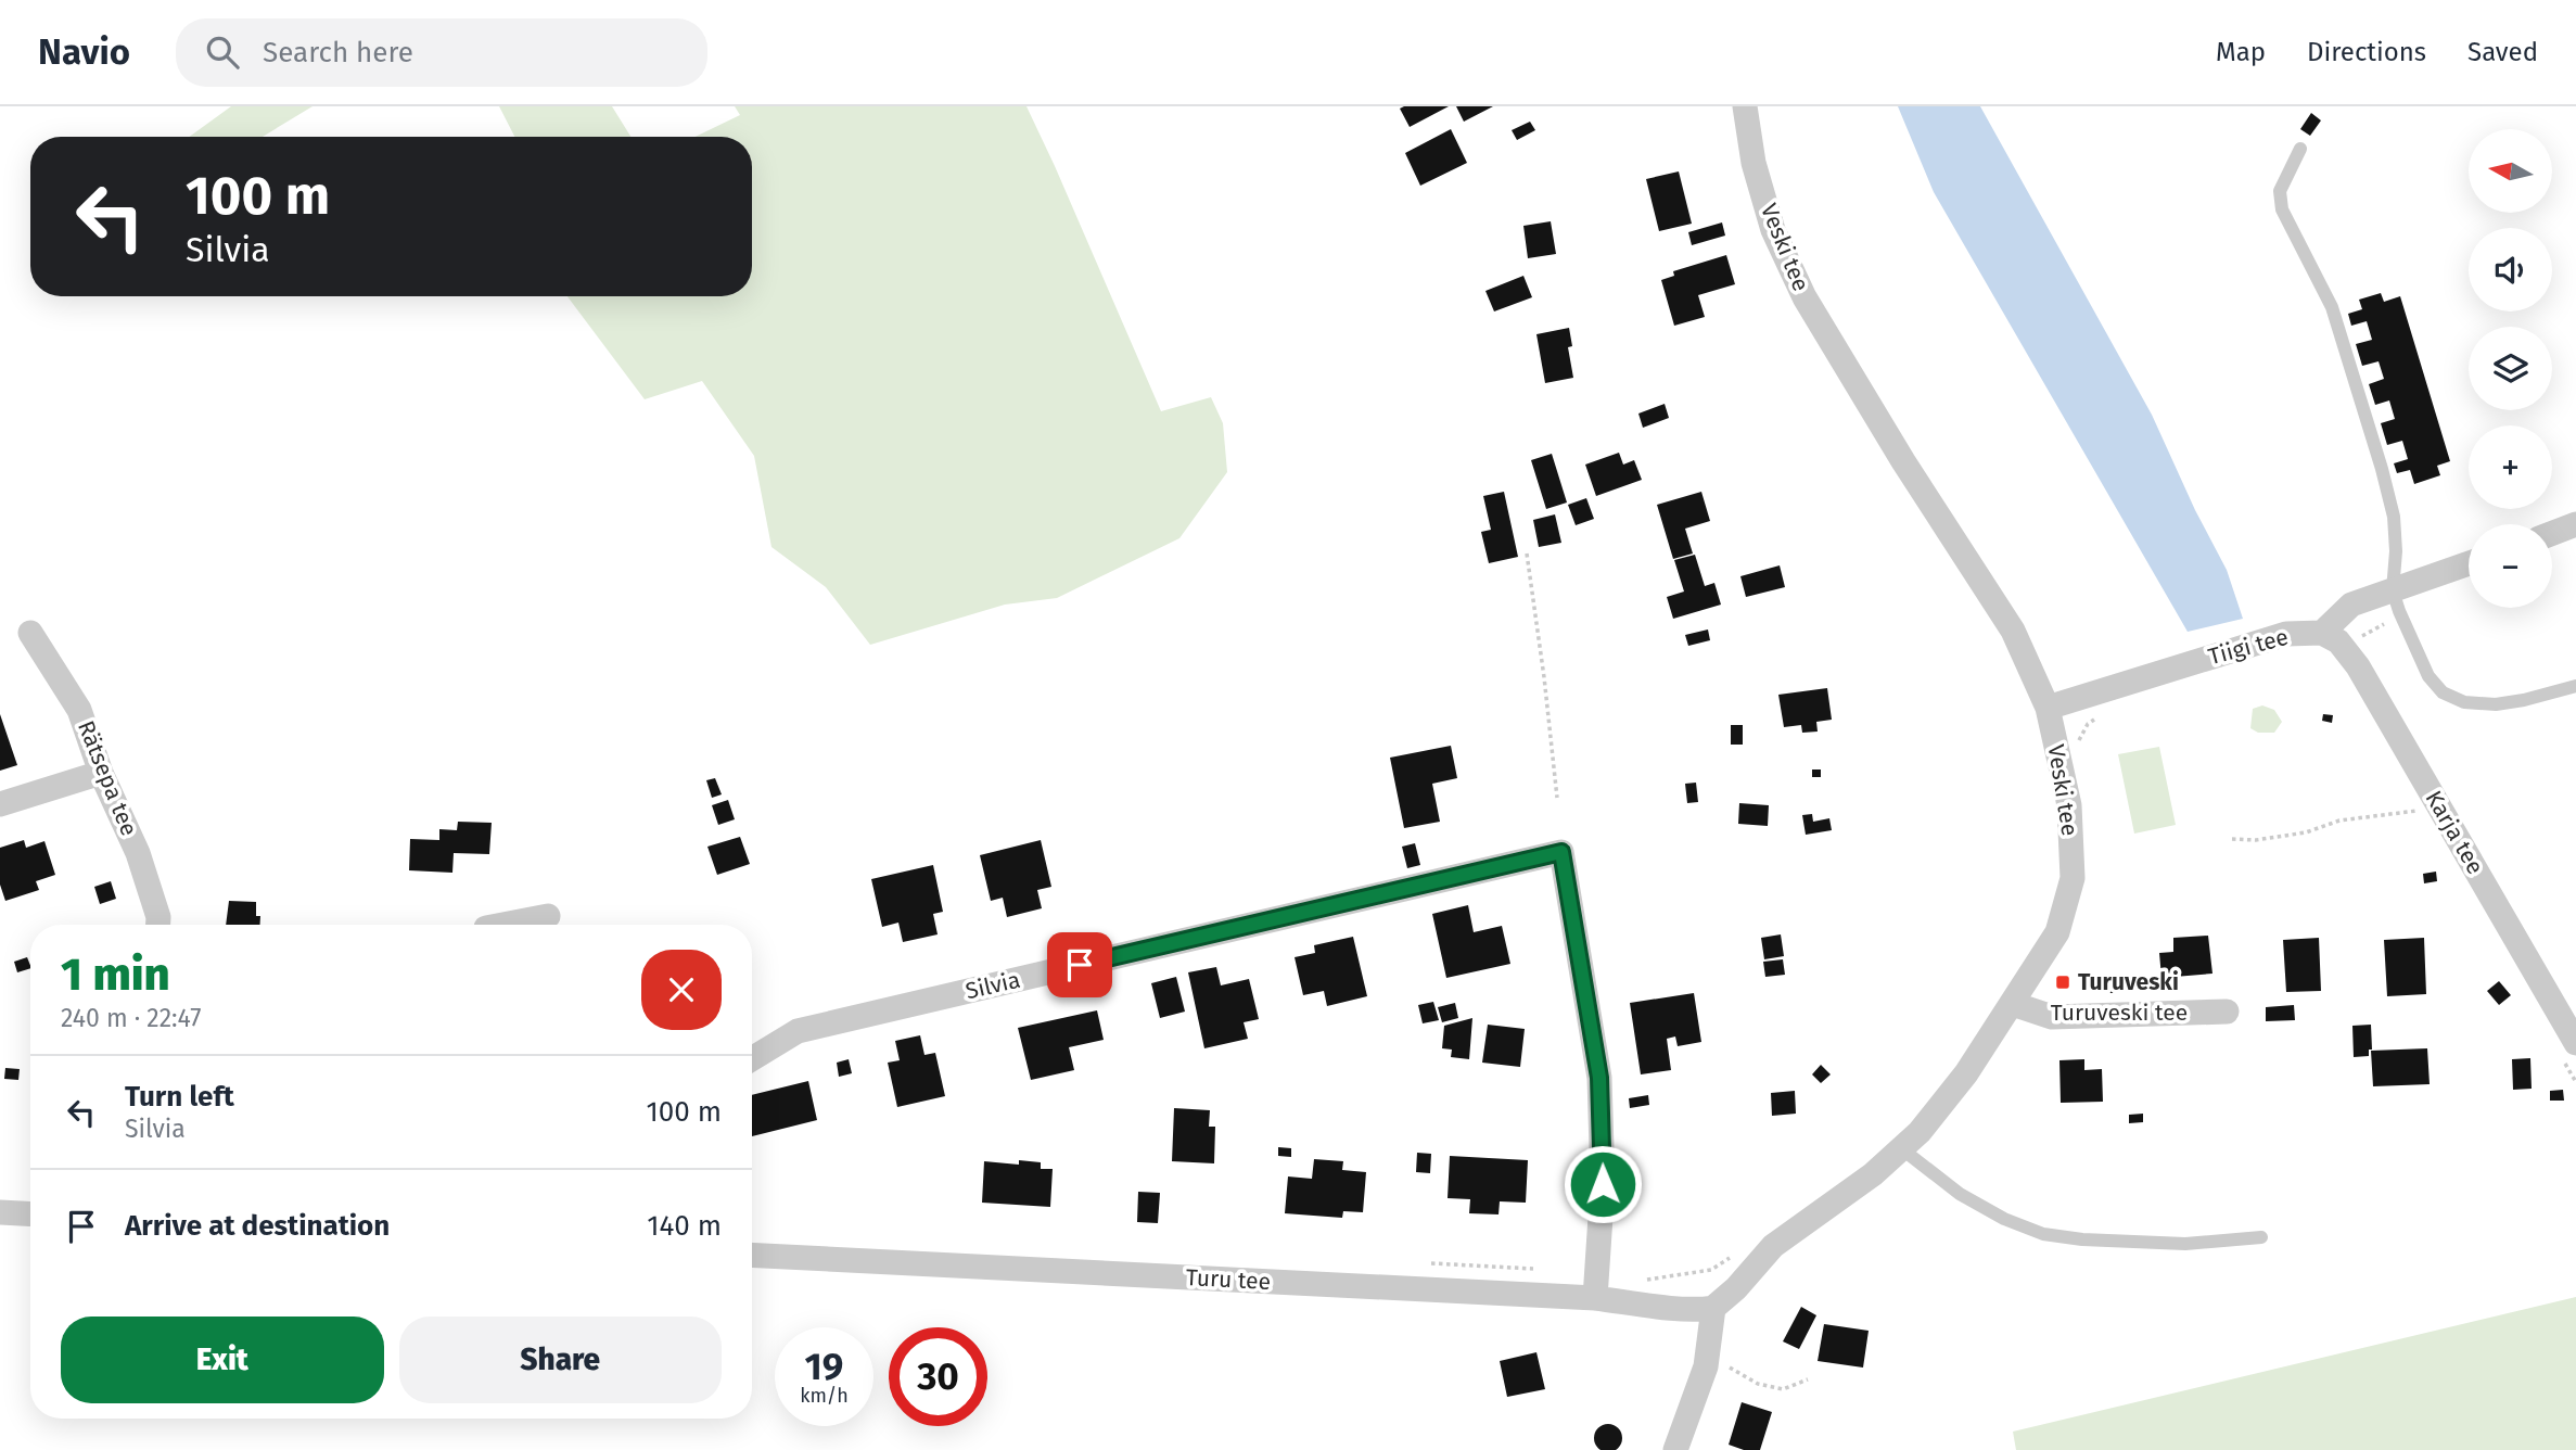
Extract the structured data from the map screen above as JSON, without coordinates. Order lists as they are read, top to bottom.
{
  "streets": {
    "street": [
      "Veski tee",
      "Tiigi tee",
      "Rätsepa tee",
      "Karja tee",
      "Silvia",
      "Turuveski tee",
      "Turu tee"
    ]
  },
  "crossings": [
    ["Veski tee", "Tiigi tee"],
    ["Veski tee", "Turuveski tee"],
    ["Veski tee", "Turu tee"],
    ["Tiigi tee", "Karja tee"],
    ["Silvia", "Turu tee"]
  ],
  "places": {
    "transit": ["Turuveski"]
  },
  "north": "left",
  "page": {
    "header": "Navio",
    "search": "Search here",
    "nav": ["Map", "Directions", "Saved"],
    "map_buttons": ["+", "−"],
    "turn": ["100 m", "Silvia"],
    "heading": ["1 min", "240 m · 22:47"],
    "list": [
      {
        "name": "Turn left",
        "note": "Silvia",
        "value": "100 m"
      },
      {
        "name": "Arrive at destination",
        "value": "140 m"
      }
    ],
    "buttons": ["Exit", "Share"],
    "speed": "19 km/h",
    "limit": "30"
  }
}
